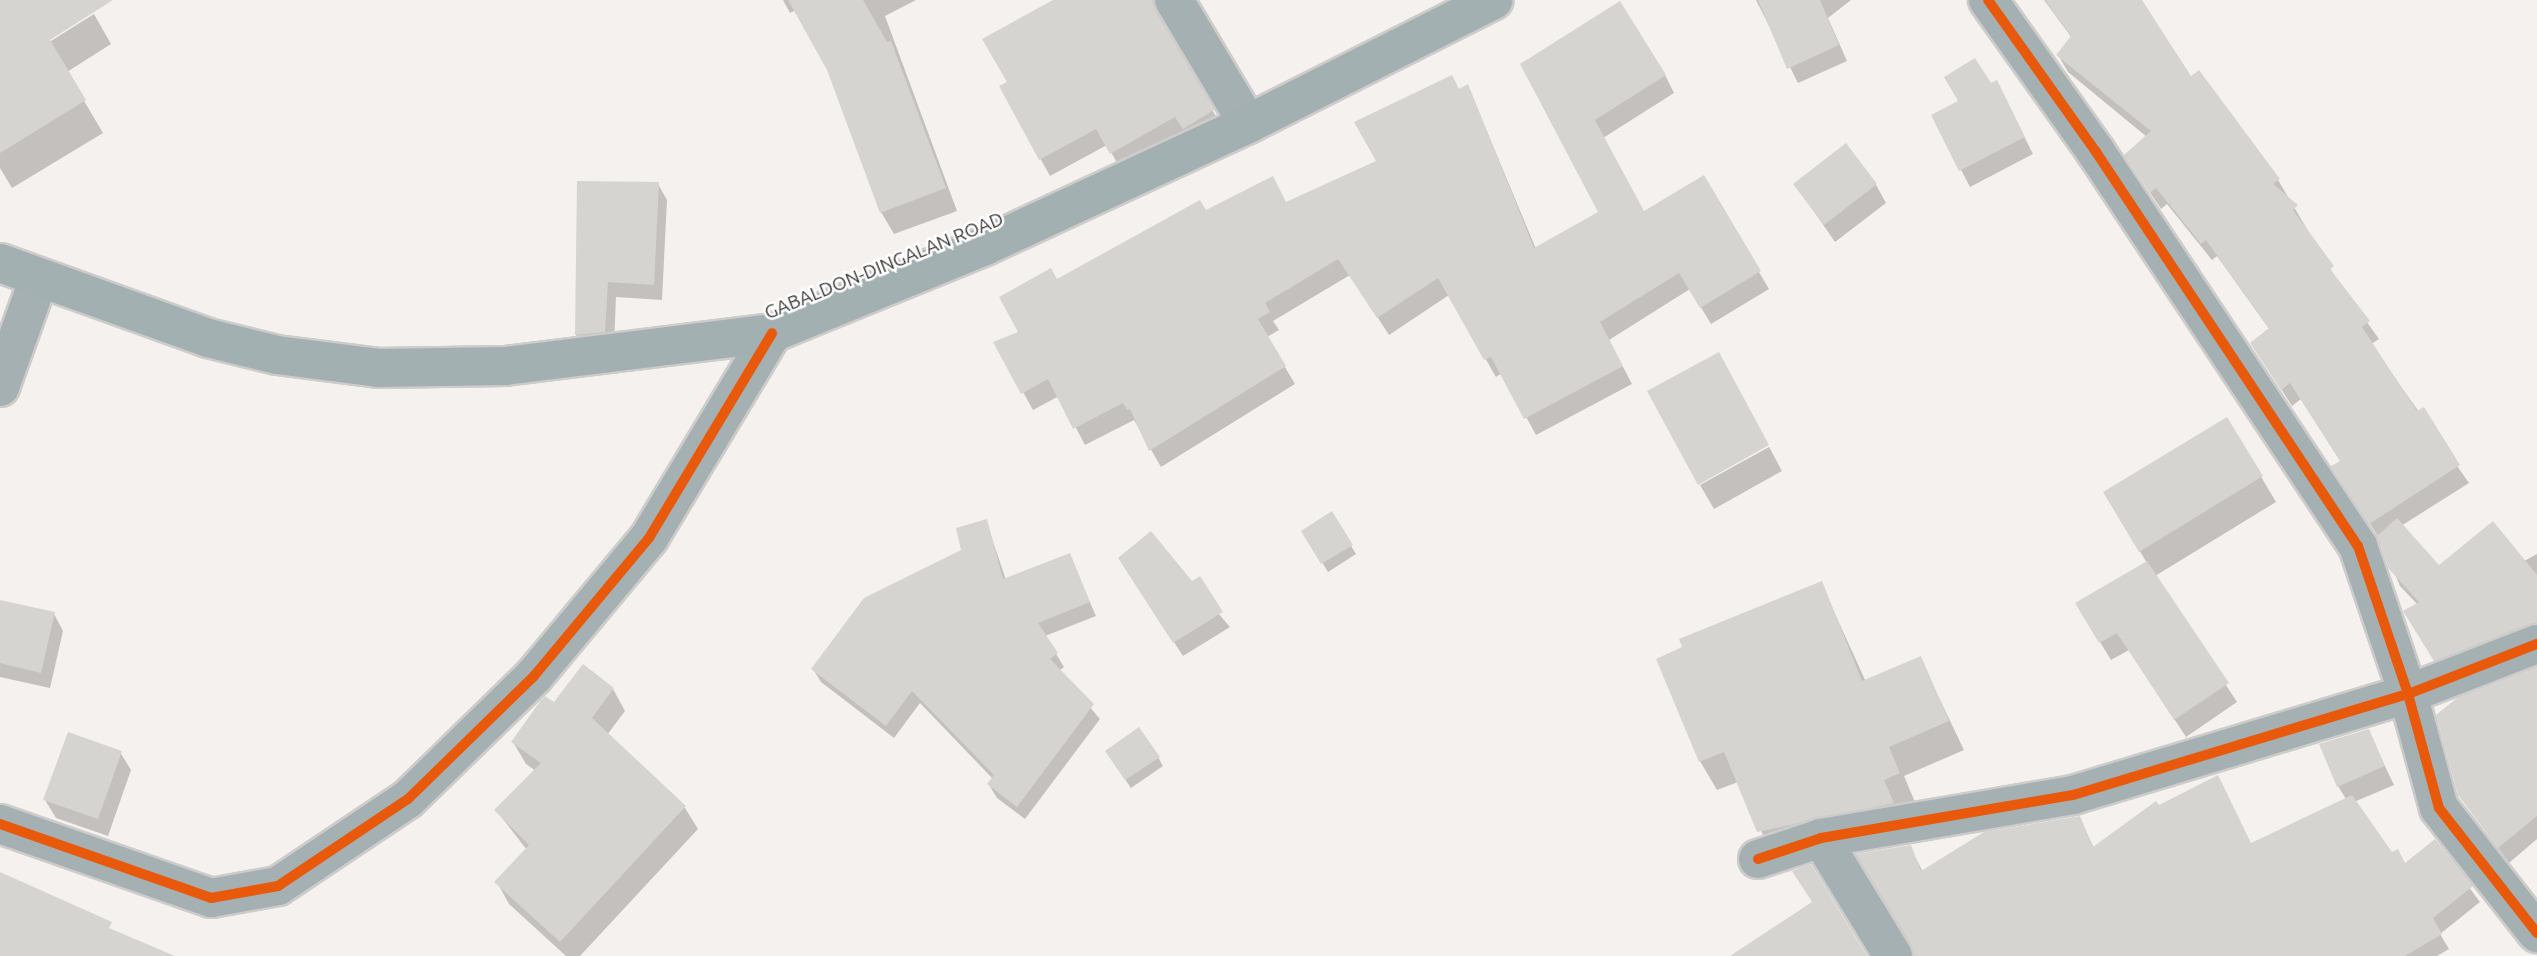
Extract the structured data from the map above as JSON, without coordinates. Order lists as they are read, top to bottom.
{
  "streets": {
    "main road": ["GABALDON-DINGALAN ROAD"]
  }
}
